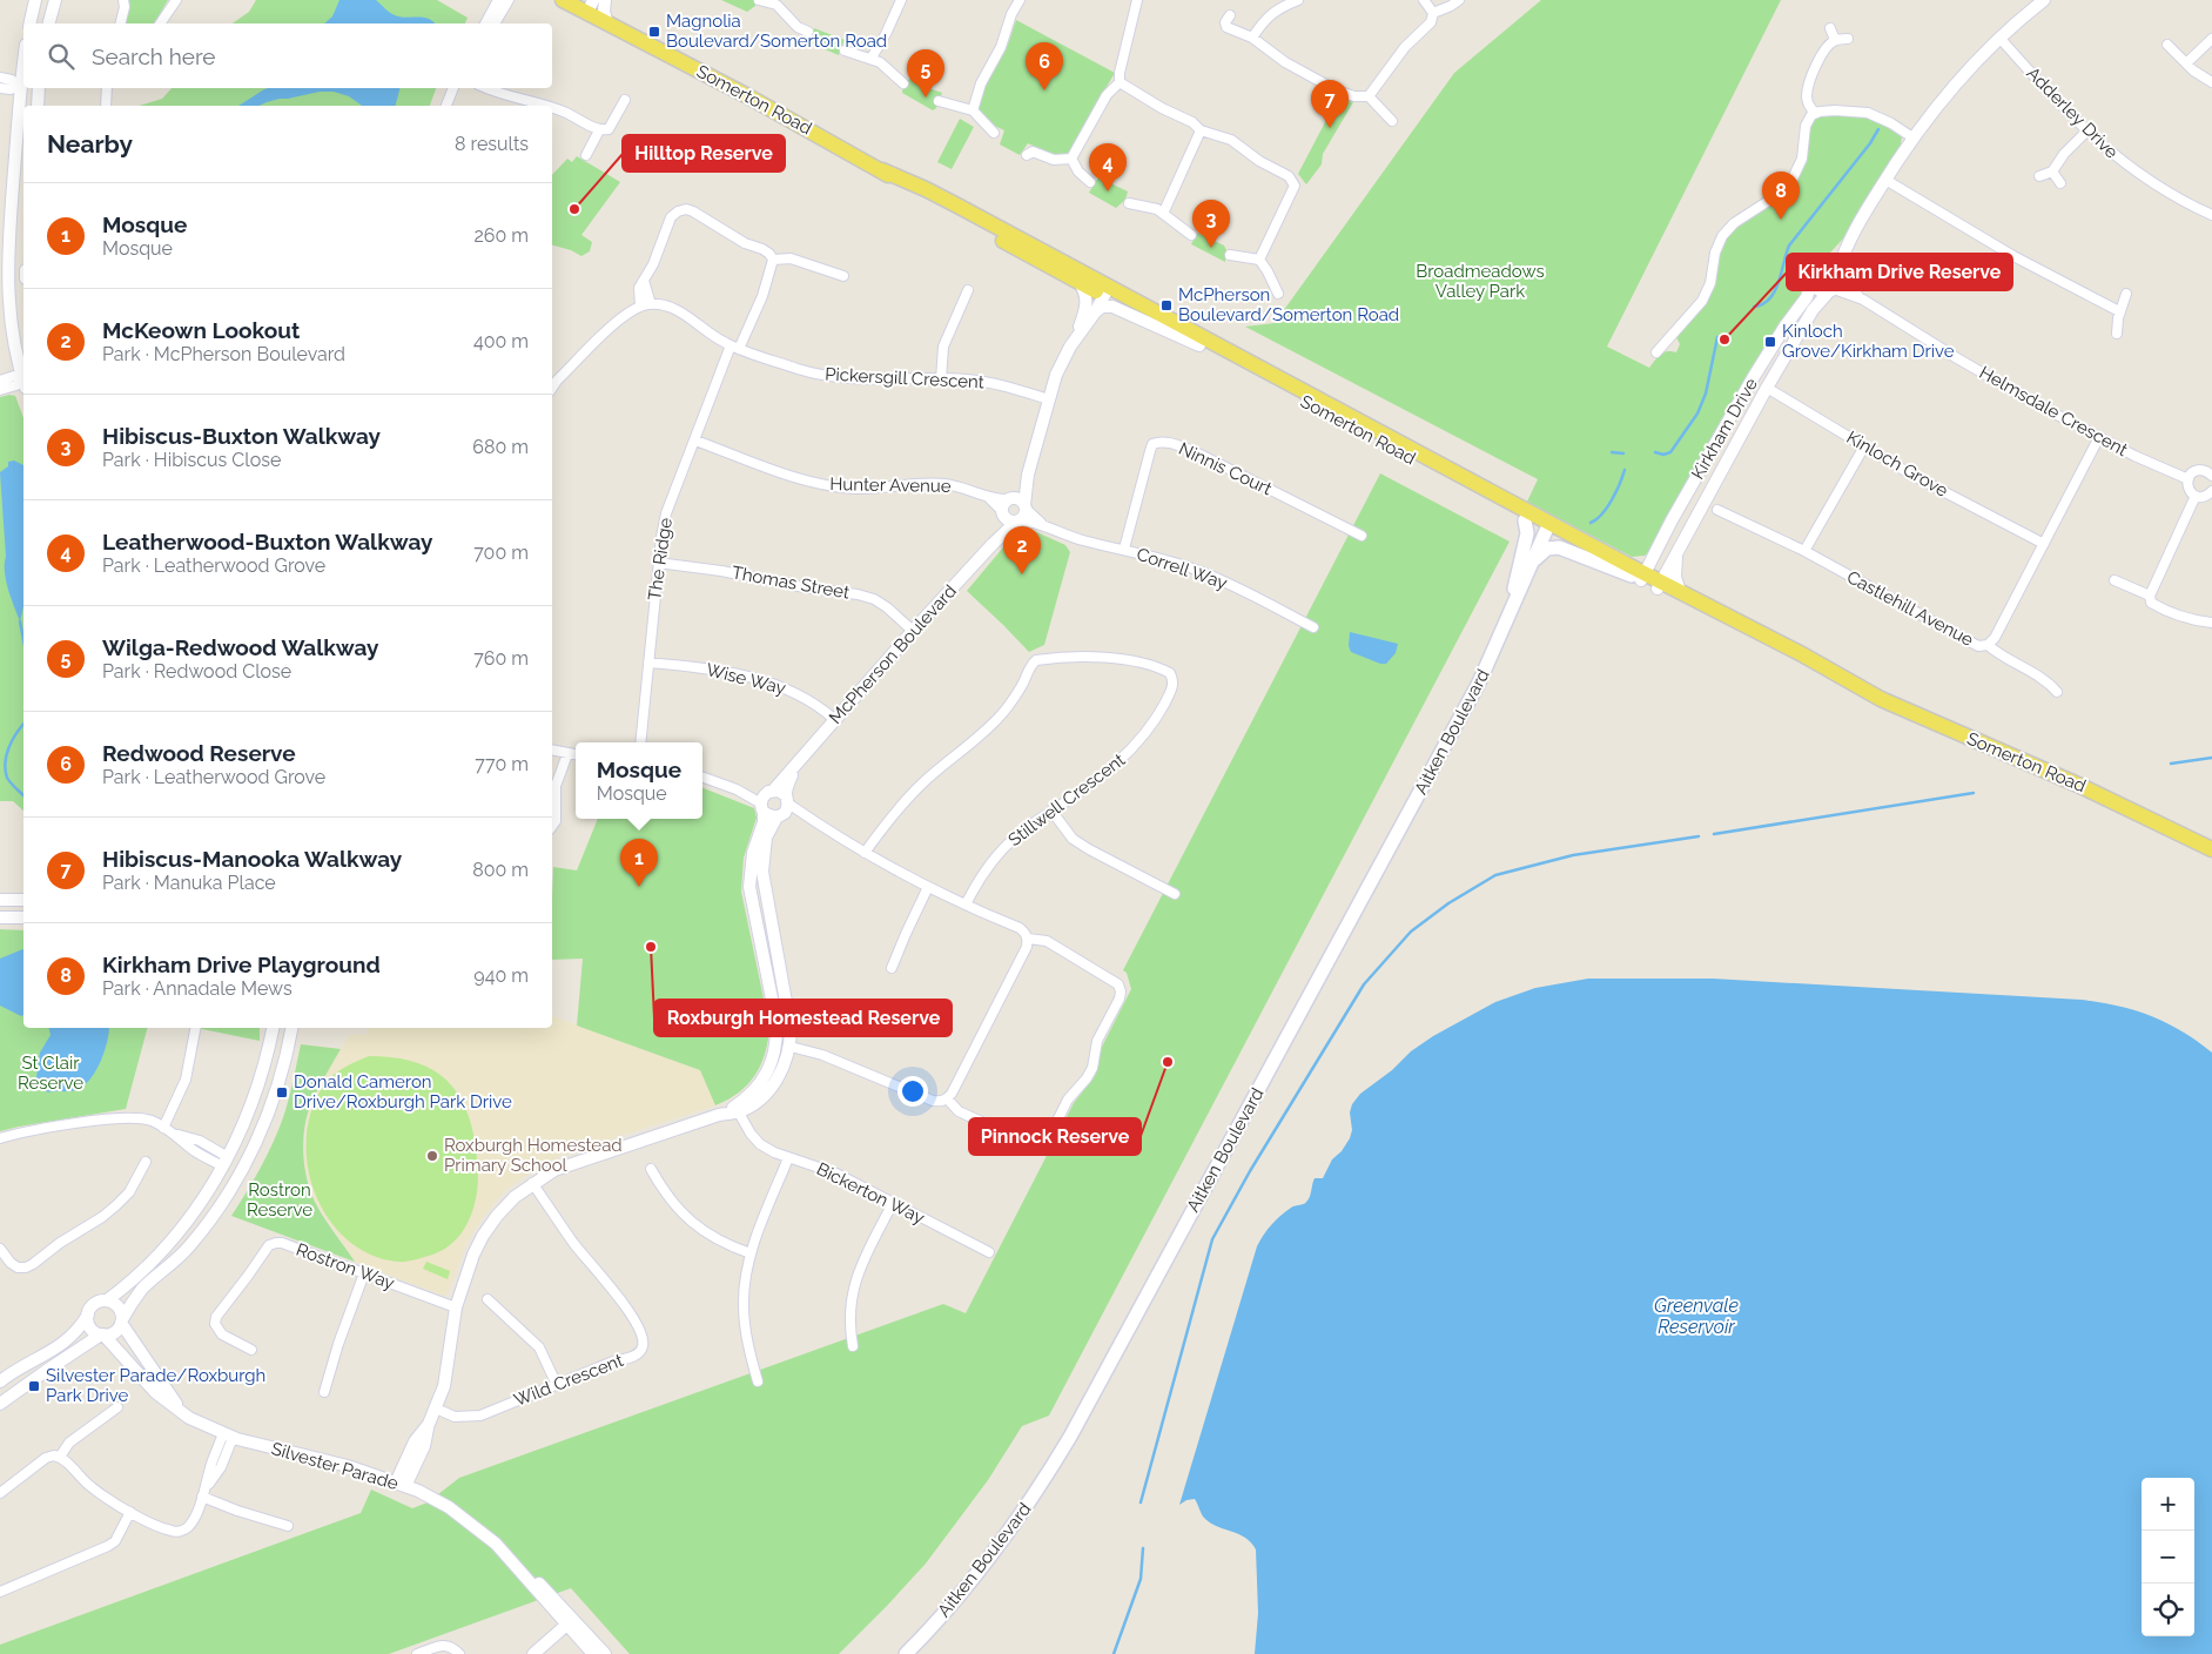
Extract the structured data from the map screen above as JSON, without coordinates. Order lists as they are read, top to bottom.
{
  "streets": {
    "main road": ["Somerton Road", "Aitken Boulevard"],
    "street": [
      "Adderley Drive",
      "Pickersgill Crescent",
      "Helmsdale Crescent",
      "Kirkham Drive",
      "Kinloch Grove",
      "Ninnis Court",
      "Hunter Avenue",
      "The Ridge",
      "Correll Way",
      "Thomas Street",
      "Castlehill Avenue",
      "McPherson Boulevard",
      "Wise Way",
      "Stillwell Crescent",
      "Bickerton Way",
      "Rostron Way",
      "Wild Crescent",
      "Silvester Parade"
    ]
  },
  "crossings": [
    ["Somerton Road", "Kirkham Drive"],
    ["Somerton Road", "Aitken Boulevard"],
    ["Pickersgill Crescent", "The Ridge"],
    ["Helmsdale Crescent", "Kirkham Drive"],
    ["Helmsdale Crescent", "Castlehill Avenue"],
    ["Kirkham Drive", "Kinloch Grove"],
    ["Kinloch Grove", "Castlehill Avenue"],
    ["Ninnis Court", "Correll Way"],
    ["Hunter Avenue", "The Ridge"],
    ["Hunter Avenue", "Correll Way"],
    ["Hunter Avenue", "McPherson Boulevard"],
    ["The Ridge", "Thomas Street"],
    ["The Ridge", "Wise Way"],
    ["Correll Way", "McPherson Boulevard"],
    ["Thomas Street", "McPherson Boulevard"],
    ["McPherson Boulevard", "Wise Way"],
    ["McPherson Boulevard", "Bickerton Way"],
    ["McPherson Boulevard", "Rostron Way"],
    ["McPherson Boulevard", "Wild Crescent"],
    ["McPherson Boulevard", "Silvester Parade"]
  ],
  "water": ["Greenvale Reservoir"],
  "parks": ["Broadmeadows Valley Park", "St Clair Reserve", "Rostron Reserve"],
  "places": {
    "transit": [
      "Magnolia Boulevard/Somerton Road",
      "McPherson Boulevard/Somerton Road",
      "Kinloch Grove/Kirkham Drive",
      "Donald Cameron Drive/Roxburgh Park Drive",
      "Silvester Parade/Roxburgh Park Drive"
    ],
    "other": [
      "Hilltop Reserve",
      "Kirkham Drive Reserve",
      "Roxburgh Homestead Reserve",
      "Pinnock Reserve",
      "Roxburgh Homestead Primary School"
    ]
  },
  "page": {
    "search": "Search here",
    "pins": [
      "6",
      "5",
      "7",
      "4",
      "8",
      "3",
      "2",
      "1"
    ],
    "heading": ["Nearby", "8 results"],
    "list": [
      {
        "mark": "1",
        "name": "Mosque",
        "note": "Mosque",
        "value": "260 m"
      },
      {
        "mark": "2",
        "name": "McKeown Lookout",
        "note": "Park · McPherson Boulevard",
        "value": "400 m"
      },
      {
        "mark": "3",
        "name": "Hibiscus-Buxton Walkway",
        "note": "Park · Hibiscus Close",
        "value": "680 m"
      },
      {
        "mark": "4",
        "name": "Leatherwood-Buxton Walkway",
        "note": "Park · Leatherwood Grove",
        "value": "700 m"
      },
      {
        "mark": "5",
        "name": "Wilga-Redwood Walkway",
        "note": "Park · Redwood Close",
        "value": "760 m"
      },
      {
        "mark": "6",
        "name": "Redwood Reserve",
        "note": "Park · Leatherwood Grove",
        "value": "770 m"
      },
      {
        "mark": "7",
        "name": "Hibiscus-Manooka Walkway",
        "note": "Park · Manuka Place",
        "value": "800 m"
      },
      {
        "mark": "8",
        "name": "Kirkham Drive Playground",
        "note": "Park · Annadale Mews",
        "value": "940 m"
      }
    ],
    "popup": ["Mosque", "Mosque"],
    "map_buttons": ["+", "−"]
  }
}
